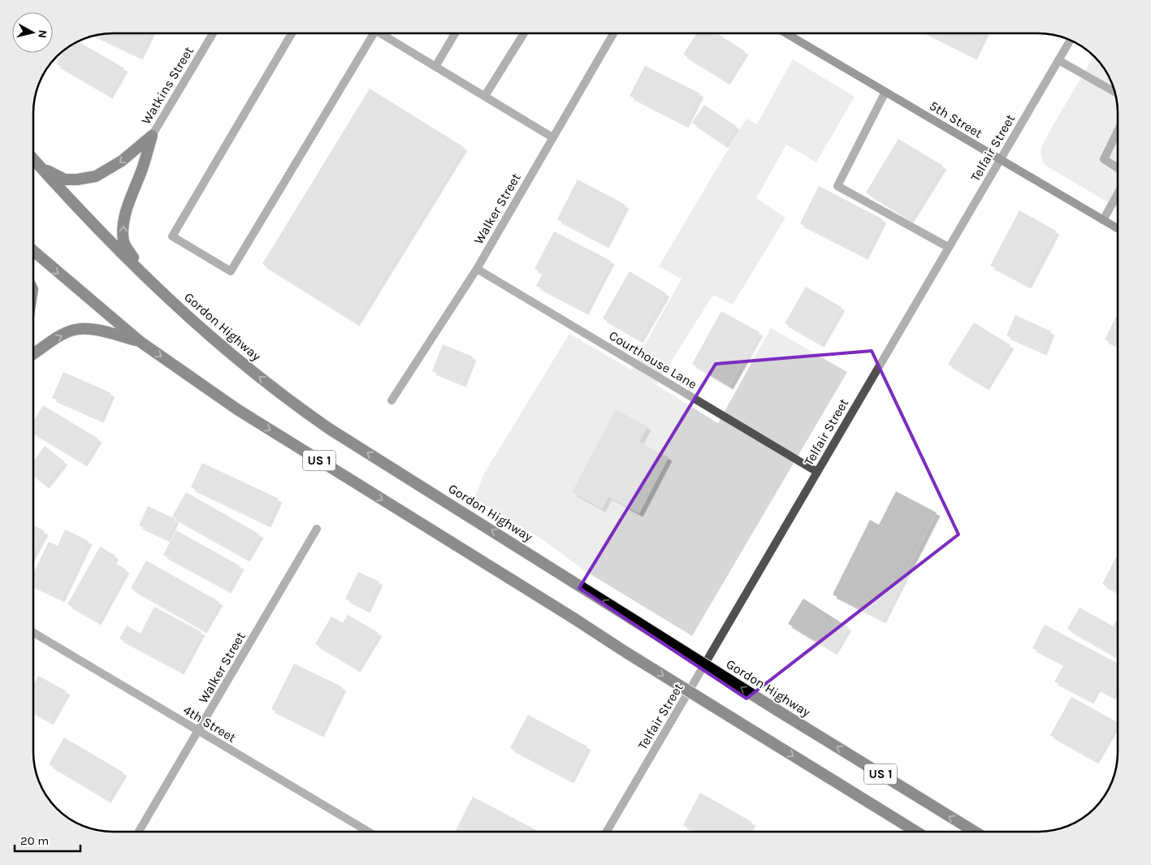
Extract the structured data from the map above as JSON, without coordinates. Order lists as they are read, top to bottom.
{
  "streets": {
    "highway": ["Gordon Highway", "US 1"],
    "main road": ["5th Street"],
    "street": [
      "Watkins Street",
      "Telfair Street",
      "Walker Street",
      "Courthouse Lane",
      "4th Street"
    ]
  },
  "crossings": [
    ["5th Street", "Telfair Street"],
    ["Telfair Street", "Courthouse Lane"],
    ["Walker Street", "Courthouse Lane"],
    ["Walker Street", "4th Street"]
  ],
  "scale_bar": "20 m",
  "north": "right"
}
